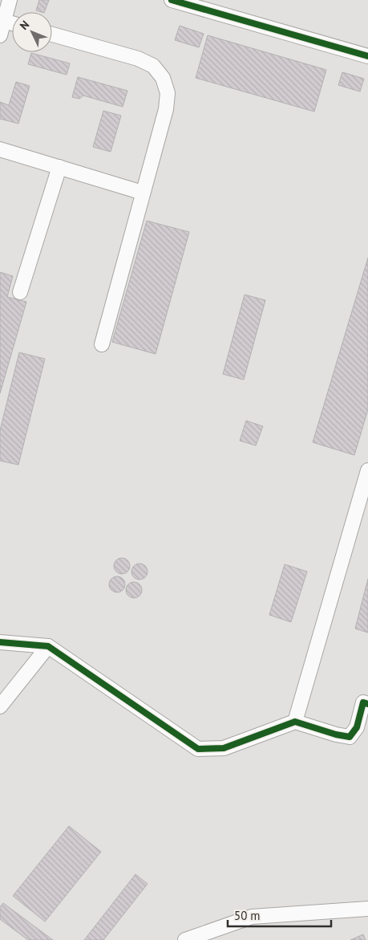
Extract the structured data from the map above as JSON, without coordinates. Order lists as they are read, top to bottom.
{
  "scale_bar": "50 m",
  "north": "top left"
}
